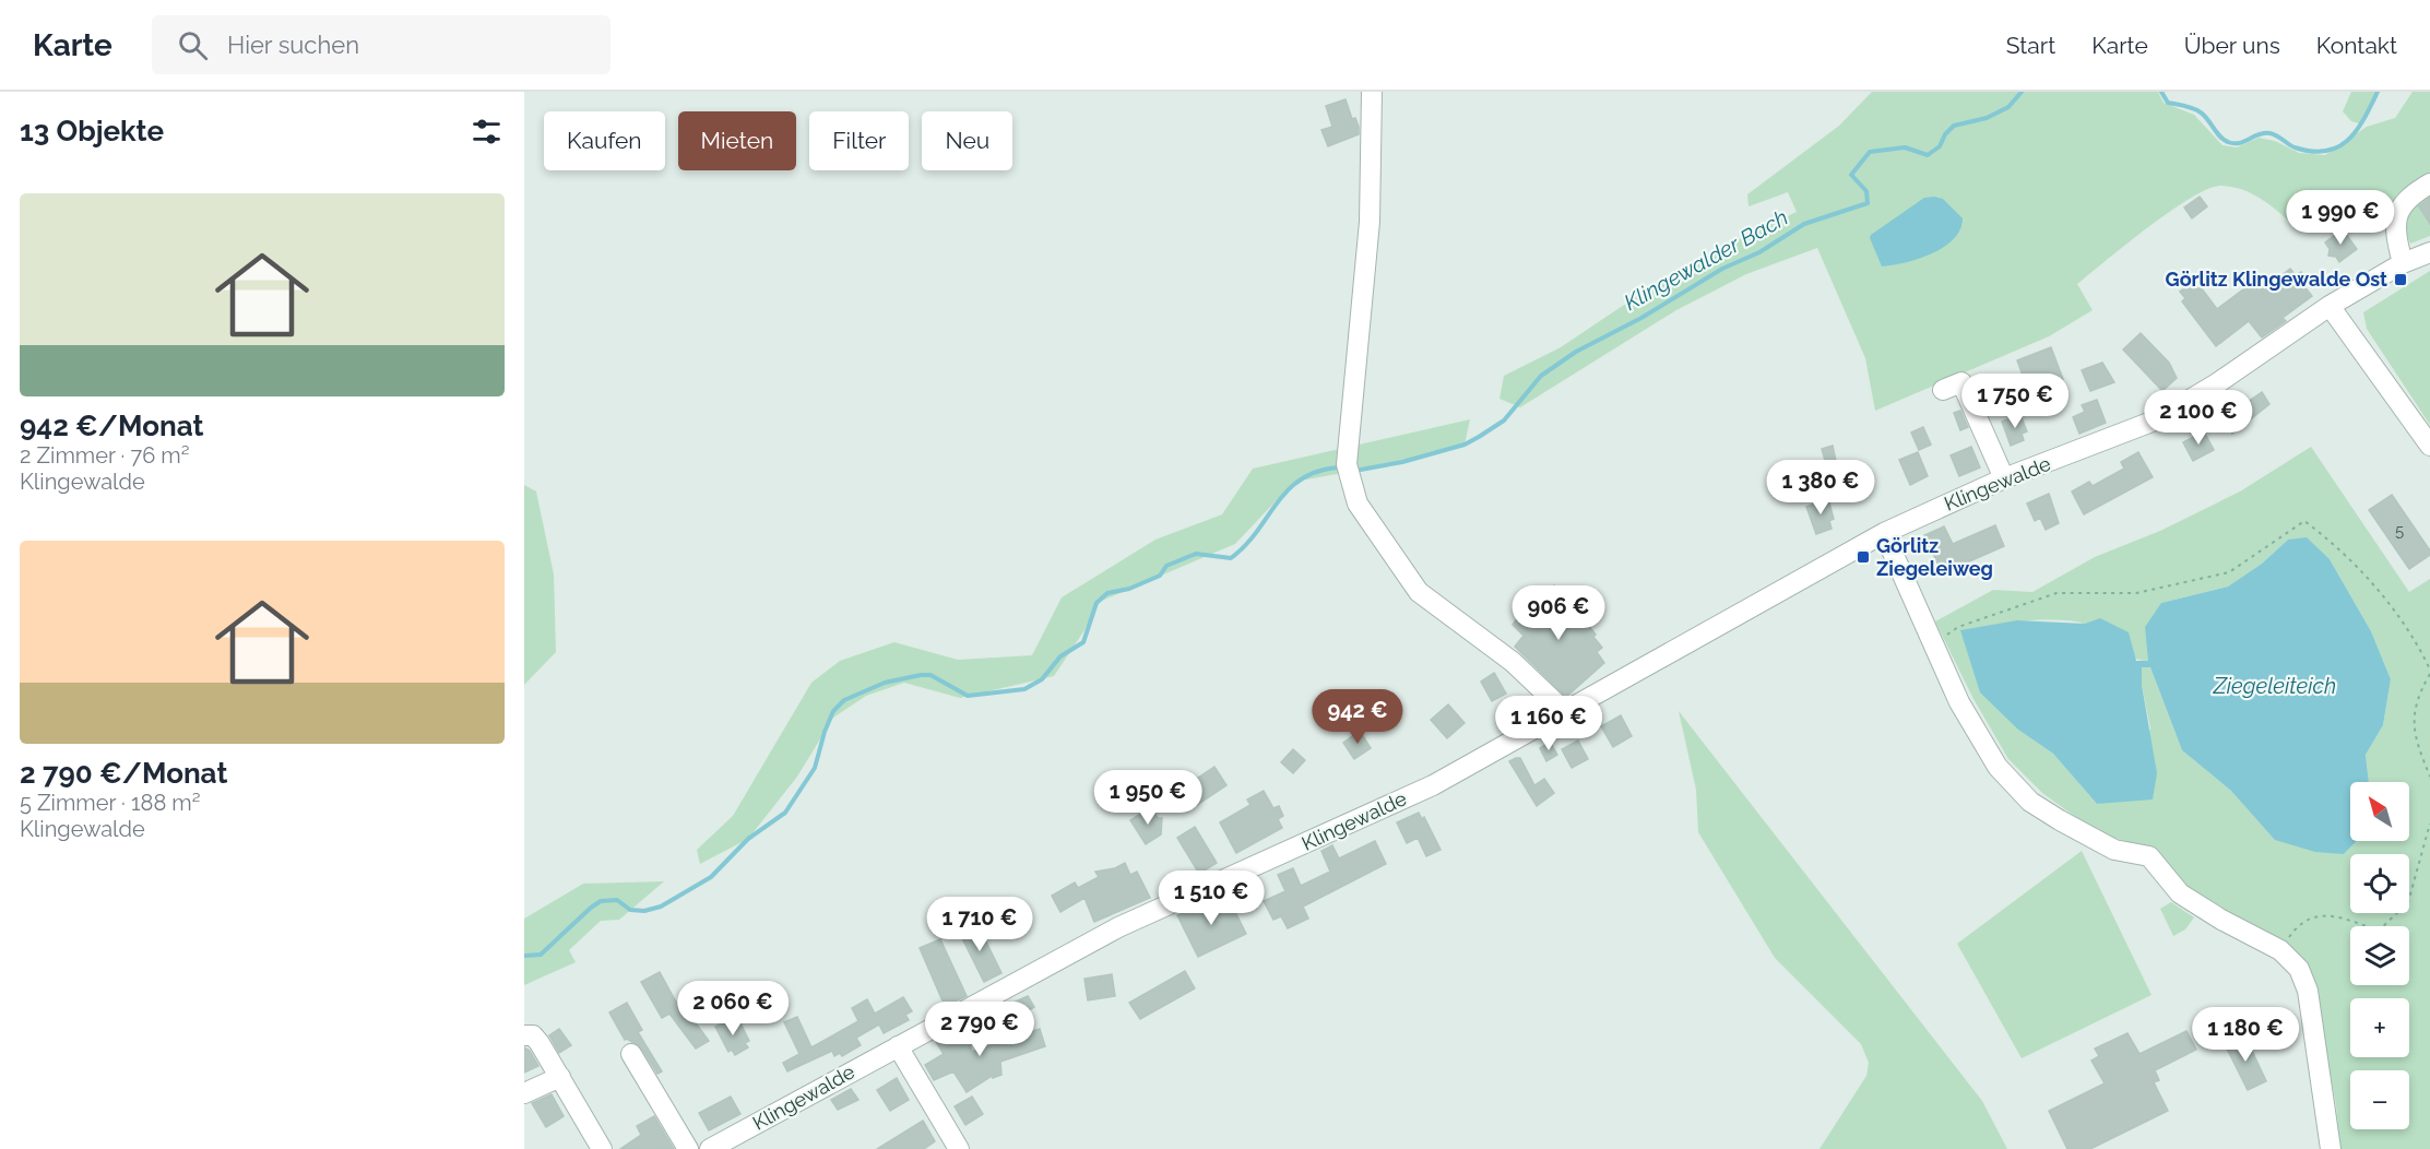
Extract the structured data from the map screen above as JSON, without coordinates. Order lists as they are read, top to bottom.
{
  "streets": {
    "street": ["Klingewalde"]
  },
  "water": ["Klingewalder Bach", "Ziegeleiteich"],
  "places": {
    "transit": ["Görlitz Klingewalde Ost", "Görlitz Ziegeleiweg"]
  },
  "house_numbers": ["5"],
  "north": "top left",
  "page": {
    "header": "Karte",
    "search": "Hier suchen",
    "nav": [
      "Start",
      "Karte",
      "Über uns",
      "Kontakt"
    ],
    "heading": "13 Objekte",
    "chip": [
      "Kaufen",
      "Mieten",
      "Filter",
      "Neu"
    ],
    "list": [
      {
        "name": "942 €/Monat",
        "note": "2 Zimmer · 76 m² · Klingewalde"
      },
      {
        "name": "2 790 €/Monat",
        "note": "5 Zimmer · 188 m² · Klingewalde"
      }
    ],
    "price": [
      "1 990 €",
      "1 750 €",
      "2 100 €",
      "1 380 €",
      "906 €",
      "942 €",
      "1 160 €",
      "1 950 €",
      "1 510 €",
      "1 710 €",
      "2 060 €",
      "2 790 €",
      "1 180 €"
    ],
    "map_buttons": ["+", "−"]
  }
}
